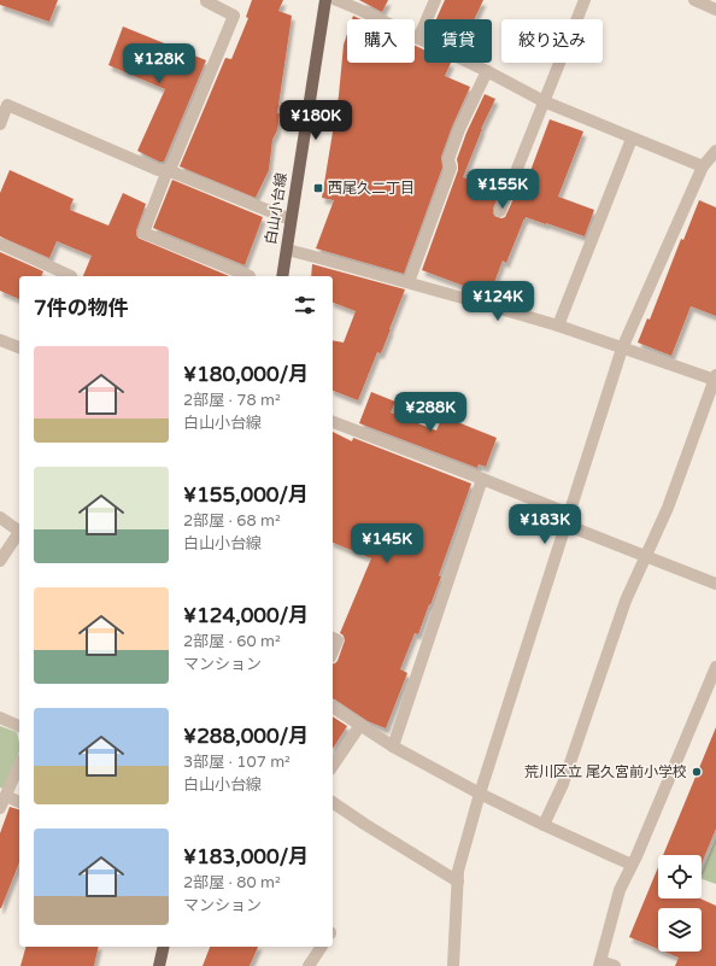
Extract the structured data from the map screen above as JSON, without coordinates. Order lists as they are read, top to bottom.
{
  "streets": {
    "main road": ["白山小台線"]
  },
  "places": {
    "transit": ["西尾久二丁目"],
    "other": ["荒川区立 尾久宮前小学校"]
  },
  "page": {
    "chip": ["購入", "賃貸", "絞り込み"],
    "price": [
      "¥128K",
      "¥180K",
      "¥155K",
      "¥124K",
      "¥288K",
      "¥183K",
      "¥145K"
    ],
    "heading": "7件の物件",
    "list": [
      {
        "name": "¥180,000/月",
        "note": "2部屋 · 78 m² · 白山小台線"
      },
      {
        "name": "¥155,000/月",
        "note": "2部屋 · 68 m² · 白山小台線"
      },
      {
        "name": "¥124,000/月",
        "note": "2部屋 · 60 m² · マンション"
      },
      {
        "name": "¥288,000/月",
        "note": "3部屋 · 107 m² · 白山小台線"
      },
      {
        "name": "¥183,000/月",
        "note": "2部屋 · 80 m² · マンション"
      }
    ]
  }
}
